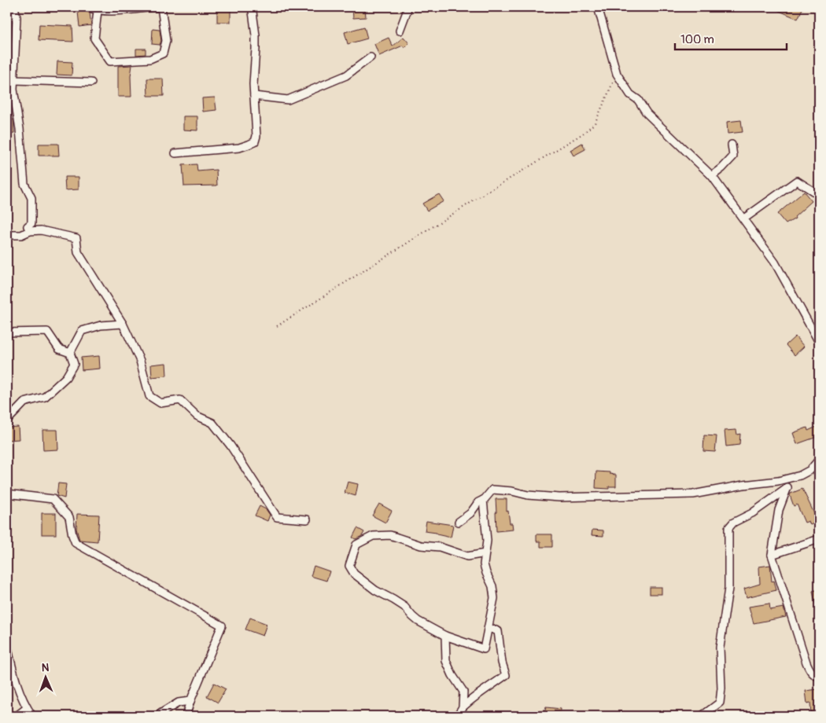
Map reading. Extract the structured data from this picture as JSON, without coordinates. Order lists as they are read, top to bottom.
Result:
{
  "scale_bar": "100 m",
  "north": "top"
}
